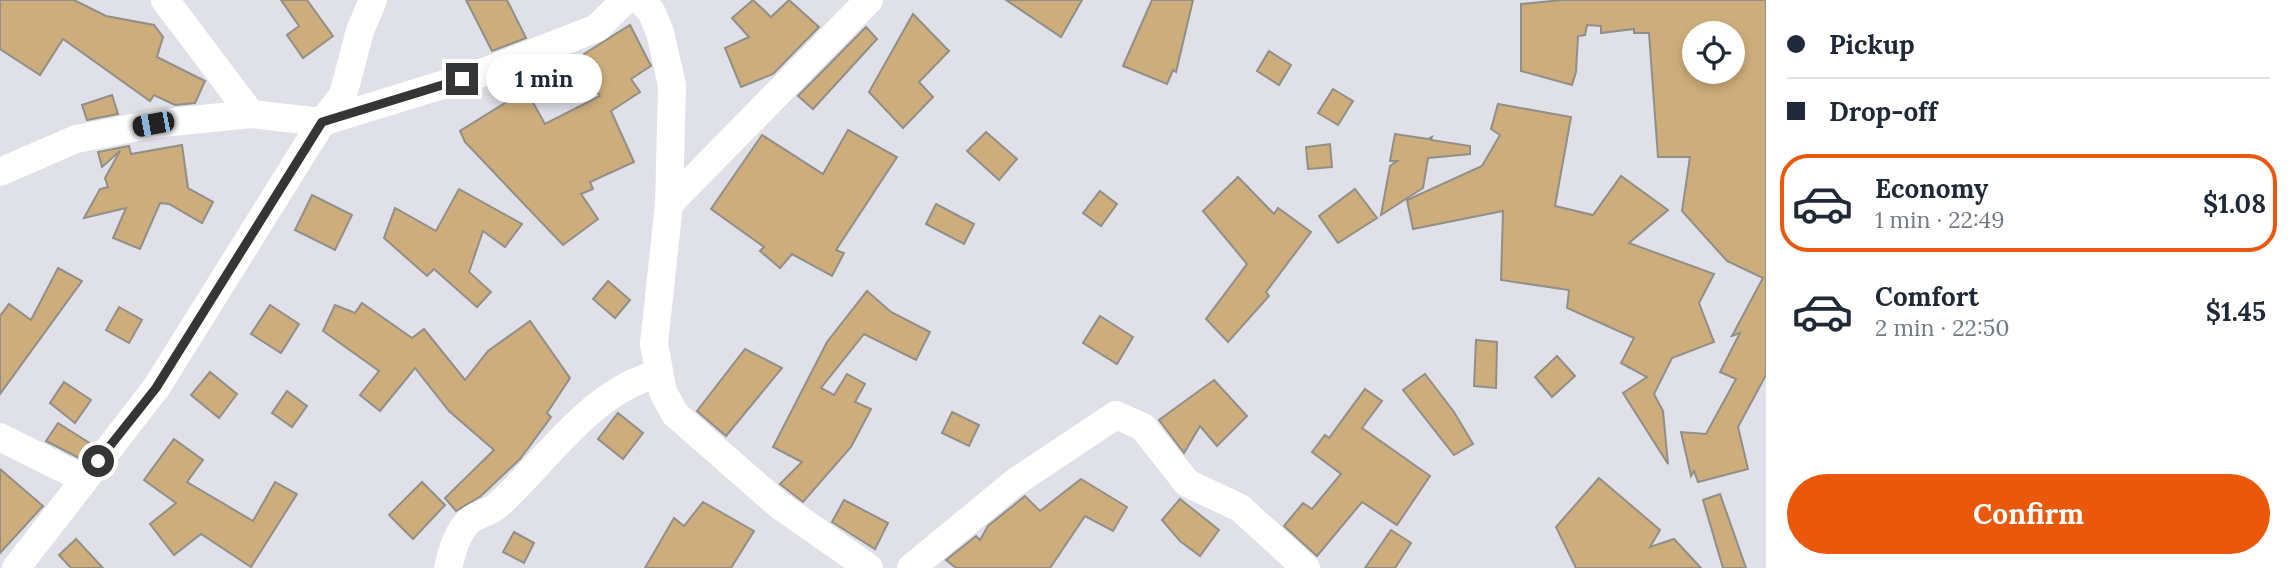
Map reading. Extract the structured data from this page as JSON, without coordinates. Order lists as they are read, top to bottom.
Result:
{
  "page": {
    "banner": ["Pickup", "Drop-off"],
    "bubble": "1 min",
    "list": [
      {
        "name": "Economy",
        "note": "1 min · 22:49",
        "value": "$1.08"
      },
      {
        "name": "Comfort",
        "note": "2 min · 22:50",
        "value": "$1.45"
      }
    ],
    "buttons": "Confirm"
  }
}
